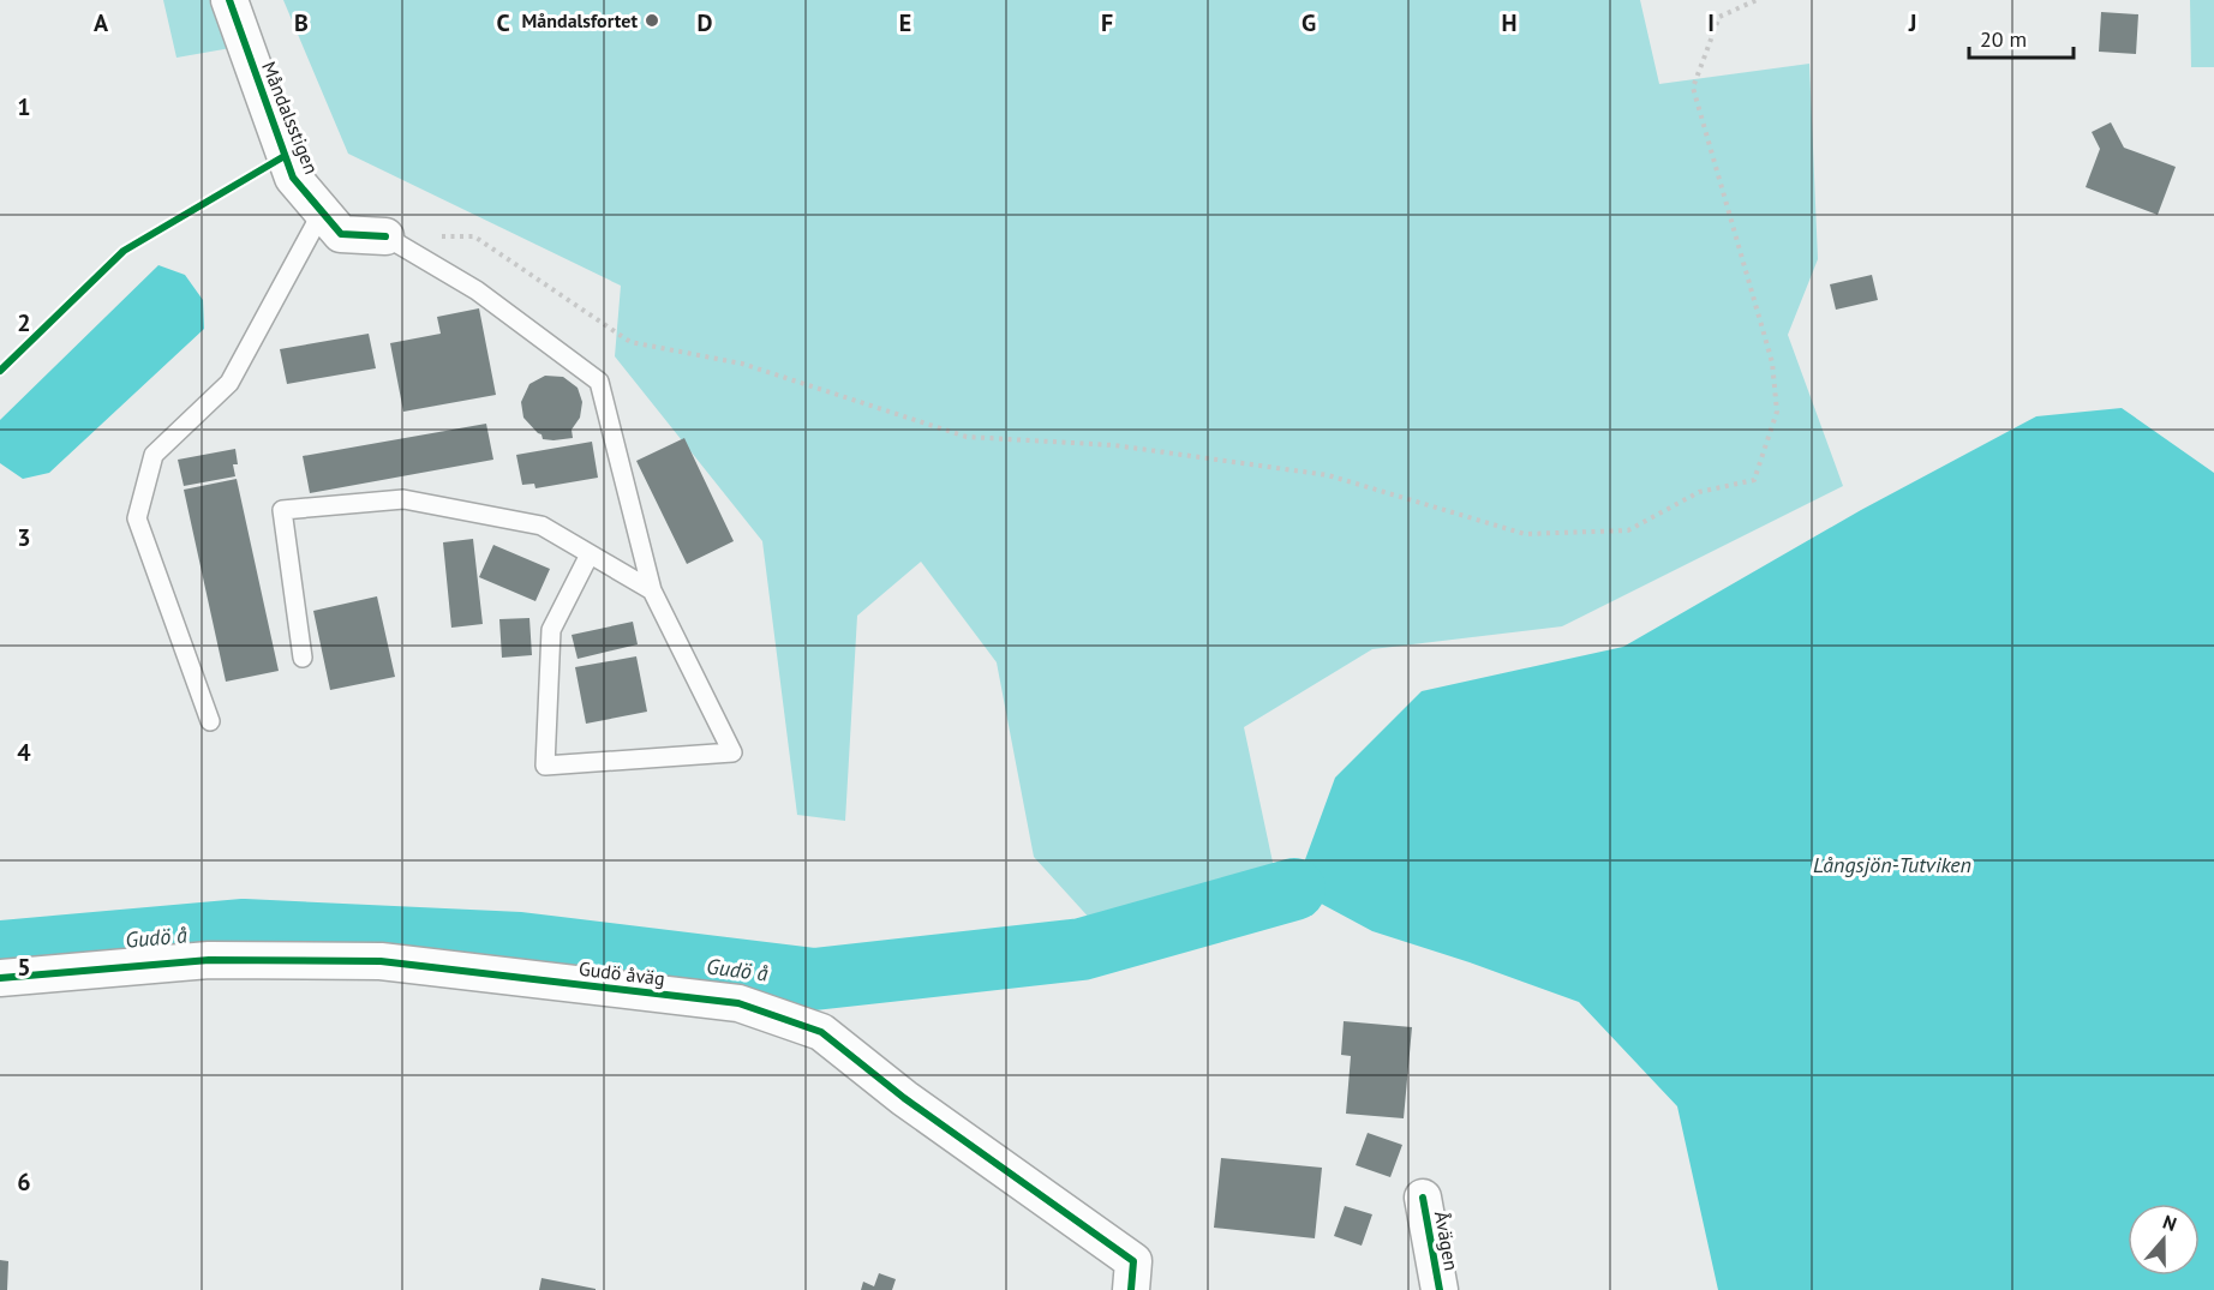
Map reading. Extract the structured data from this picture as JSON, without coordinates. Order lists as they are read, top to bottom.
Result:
{
  "streets": {
    "street": ["Måndalsstigen", "Gudö åväg", "Åvägen"]
  },
  "water": ["Långsjön-Tutviken", "Gudö å"],
  "places": ["Måndalsfortet"],
  "scale_bar": "20 m",
  "north": "top",
  "grid": {
    "columns": [
      "A",
      "B",
      "C",
      "D",
      "E",
      "F",
      "G",
      "H",
      "I",
      "J"
    ],
    "rows": [
      "1",
      "2",
      "3",
      "4",
      "5",
      "6"
    ]
  }
}
